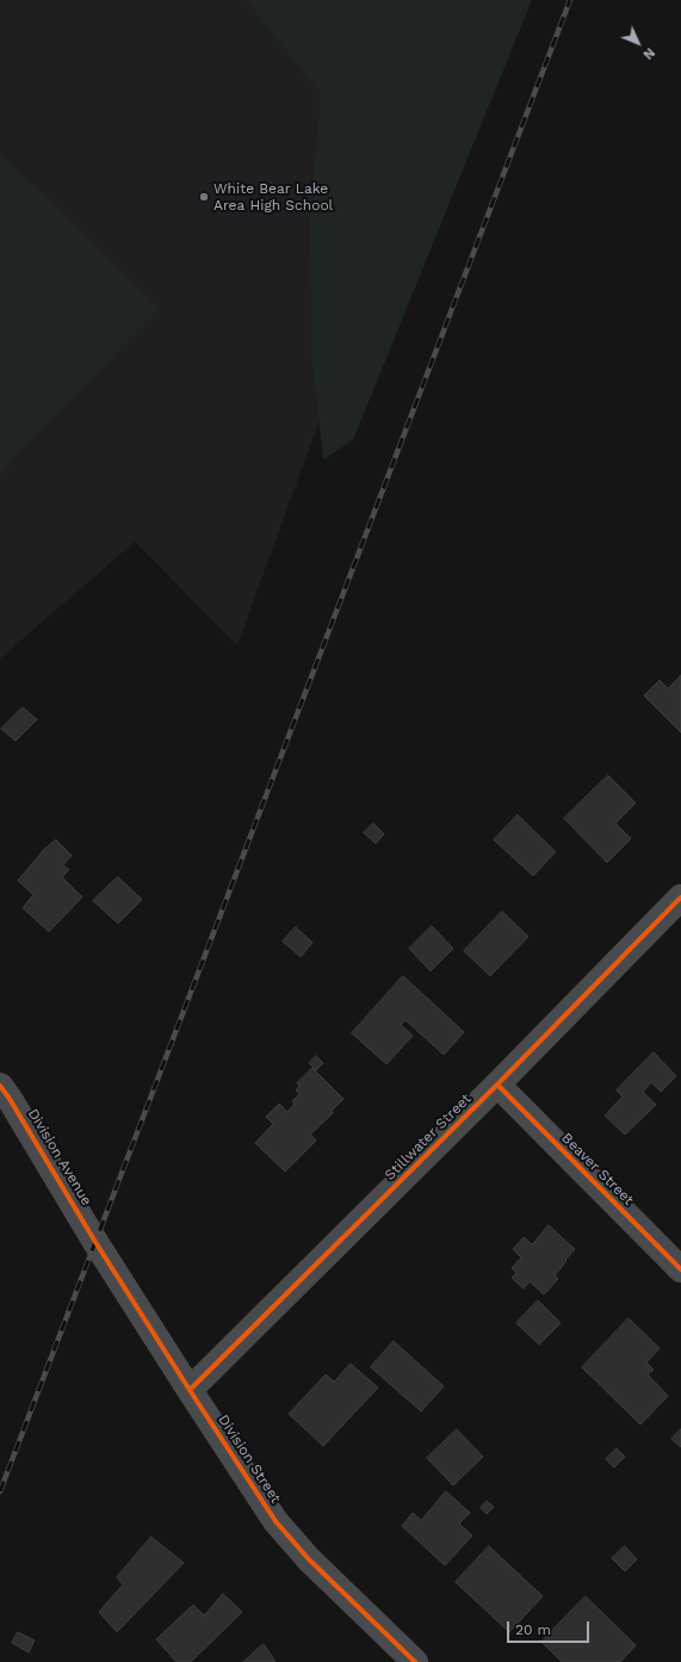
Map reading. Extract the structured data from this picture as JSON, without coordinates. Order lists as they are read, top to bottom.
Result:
{
  "streets": {
    "street": [
      "Stillwater Street",
      "Division Avenue",
      "Beaver Street",
      "Division Street"
    ]
  },
  "crossings": [
    ["Stillwater Street", "Beaver Street"],
    ["Stillwater Street", "Division Street"],
    ["Division Avenue", "Division Street"]
  ],
  "places": ["White Bear Lake Area High School"],
  "scale_bar": "20 m",
  "north": "bottom right"
}
